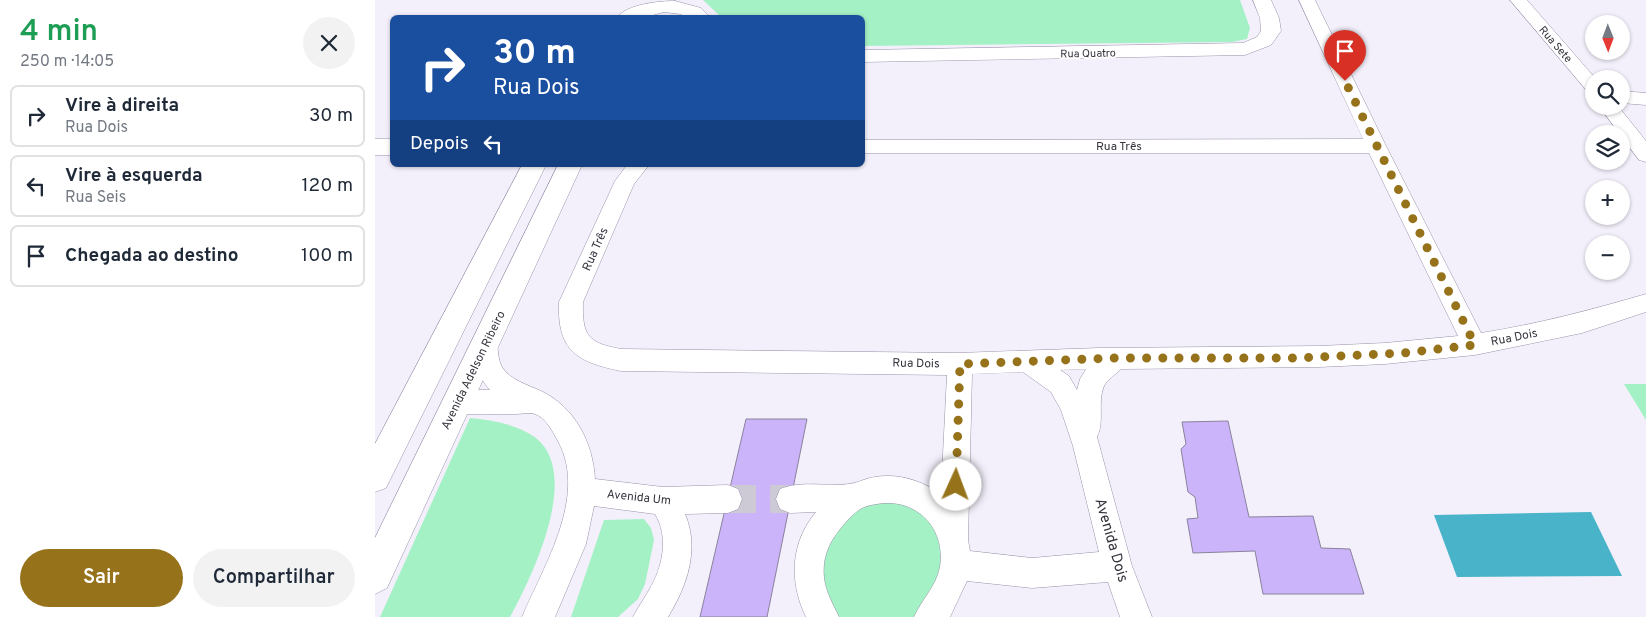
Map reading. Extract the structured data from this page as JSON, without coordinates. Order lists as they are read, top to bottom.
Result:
{
  "streets": {
    "street": [
      "Rua Sete",
      "Rua Quatro",
      "Rua Três",
      "Rua Dois",
      "Avenida Adelson Ribeiro",
      "Avenida Um",
      "Avenida Dois"
    ]
  },
  "crossings": [
    ["Rua Três", "Rua Dois"],
    ["Rua Dois", "Avenida Dois"]
  ],
  "north": "bottom",
  "page": {
    "heading": ["4 min", "250 m · 14:05"],
    "map_buttons": ["+", "−"],
    "turn": ["30 m", "Rua Dois"],
    "list": [
      {
        "name": "Vire à direita",
        "note": "Rua Dois",
        "value": "30 m"
      },
      {
        "name": "Vire à esquerda",
        "note": "Rua Seis",
        "value": "120 m"
      },
      {
        "name": "Chegada ao destino",
        "value": "100 m"
      }
    ],
    "then": "Depois",
    "buttons": ["Sair", "Compartilhar"]
  }
}
